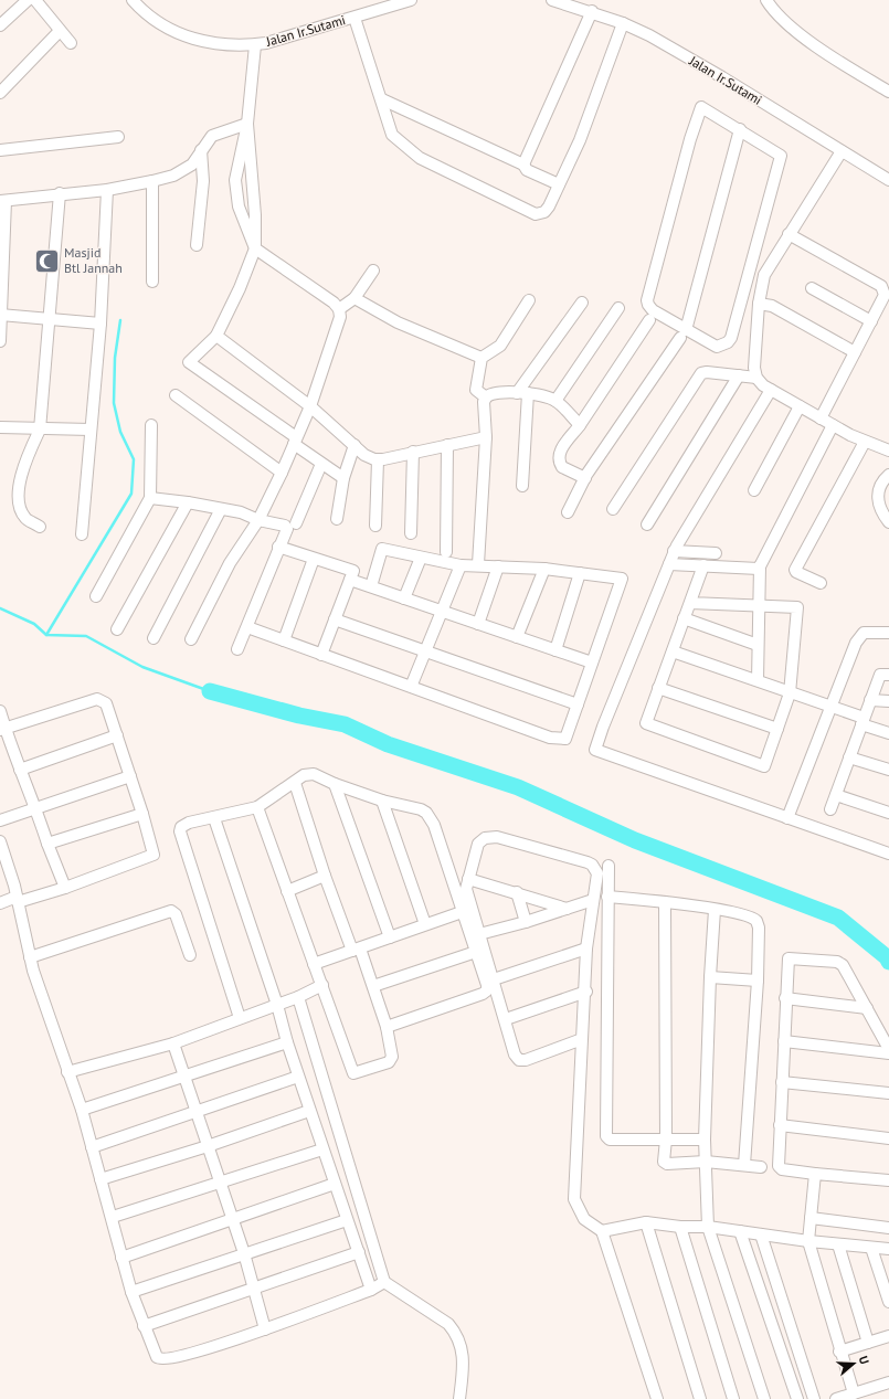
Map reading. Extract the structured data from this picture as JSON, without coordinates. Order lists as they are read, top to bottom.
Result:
{
  "streets": {
    "street": ["Jalan Ir.Sutami"]
  },
  "places": {
    "mosque": ["Masjid Btl Jannah"]
  },
  "north": "right"
}
